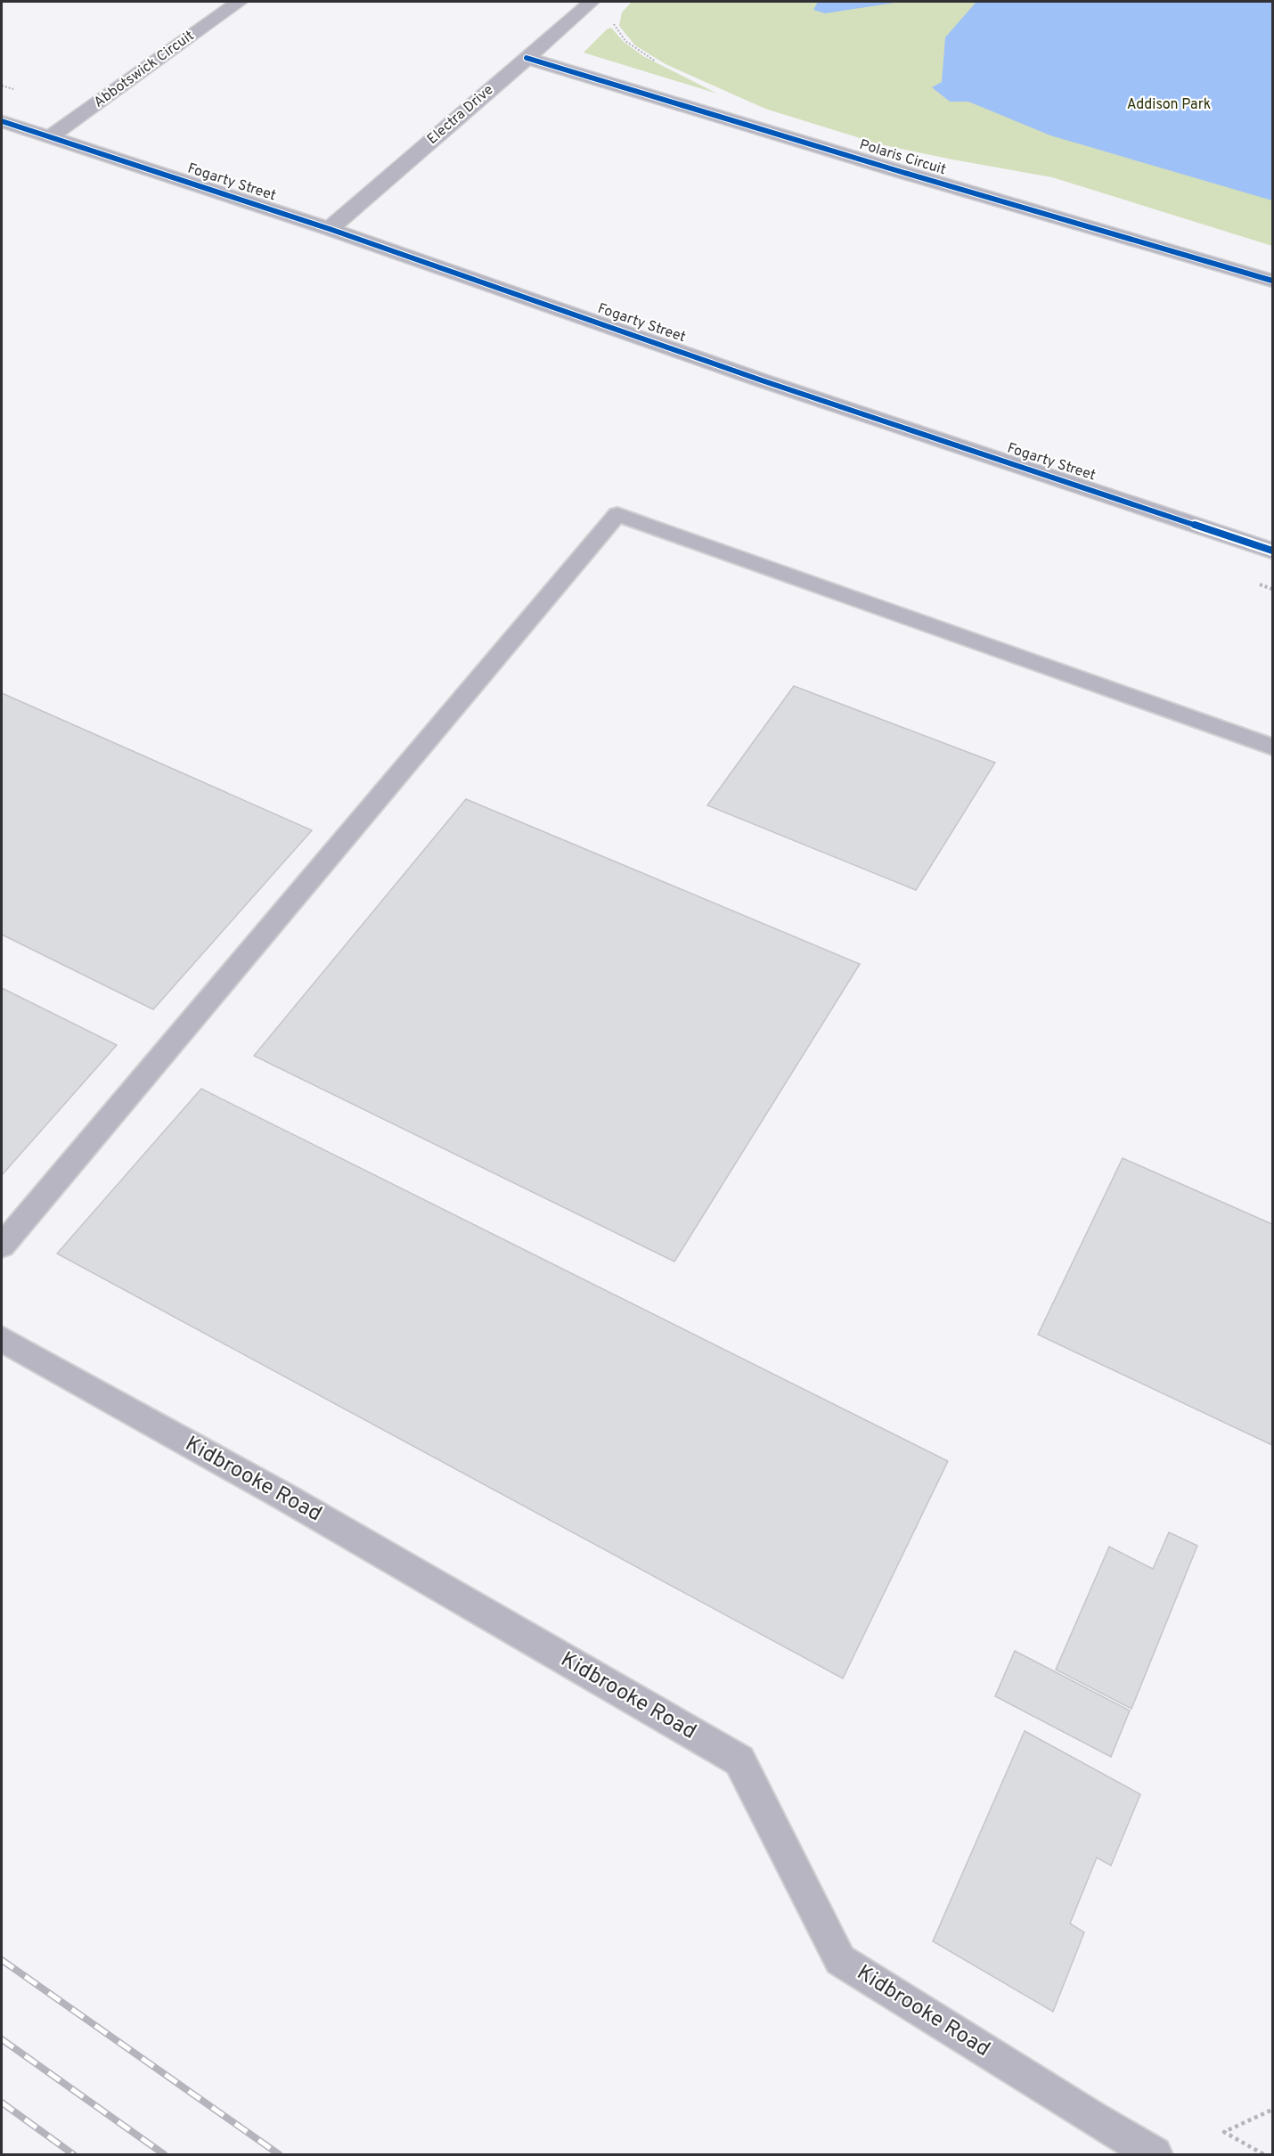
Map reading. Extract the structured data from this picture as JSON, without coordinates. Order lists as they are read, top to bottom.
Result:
{
  "streets": {
    "street": [
      "Abbotswick Circuit",
      "Electra Drive",
      "Polaris Circuit",
      "Fogarty Street"
    ],
    "lane": ["Kidbrooke Road"]
  },
  "crossings": [
    ["Abbotswick Circuit", "Fogarty Street"],
    ["Electra Drive", "Polaris Circuit"],
    ["Electra Drive", "Fogarty Street"]
  ],
  "parks": ["Addison Park"]
}
